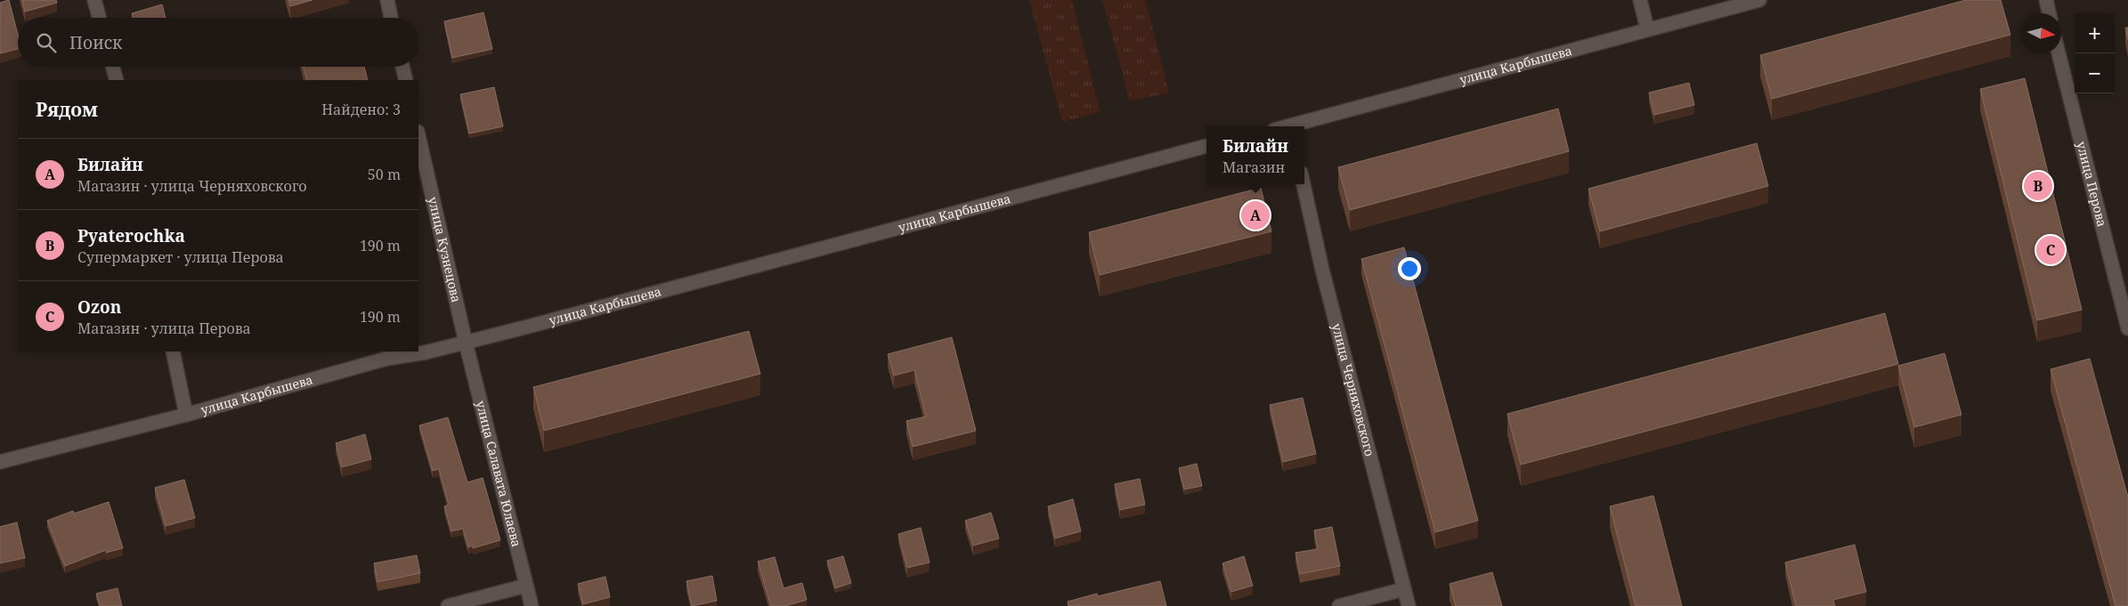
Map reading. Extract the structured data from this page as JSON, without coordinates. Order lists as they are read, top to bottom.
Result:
{
  "streets": {
    "main road": [
      "улица Карбышева",
      "улица Перова",
      "улица Кузнецова",
      "улица Черняховского",
      "улица Салавата Юлаева"
    ]
  },
  "crossings": [
    ["улица Карбышева", "улица Кузнецова"],
    ["улица Карбышева", "улица Салавата Юлаева"],
    ["улица Кузнецова", "улица Салавата Юлаева"]
  ],
  "north": "right",
  "page": {
    "map_buttons": ["+", "−"],
    "search": "Поиск",
    "heading": ["Рядом", "Найдено: 3"],
    "popup": ["Билайн", "Магазин"],
    "list": [
      {
        "mark": "A",
        "name": "Билайн",
        "note": "Магазин · улица Черняховского",
        "value": "50 m"
      },
      {
        "mark": "B",
        "name": "Pyaterochka",
        "note": "Супермаркет · улица Перова",
        "value": "190 m"
      },
      {
        "mark": "C",
        "name": "Ozon",
        "note": "Магазин · улица Перова",
        "value": "190 m"
      }
    ],
    "pins": ["B", "A", "C"]
  }
}
